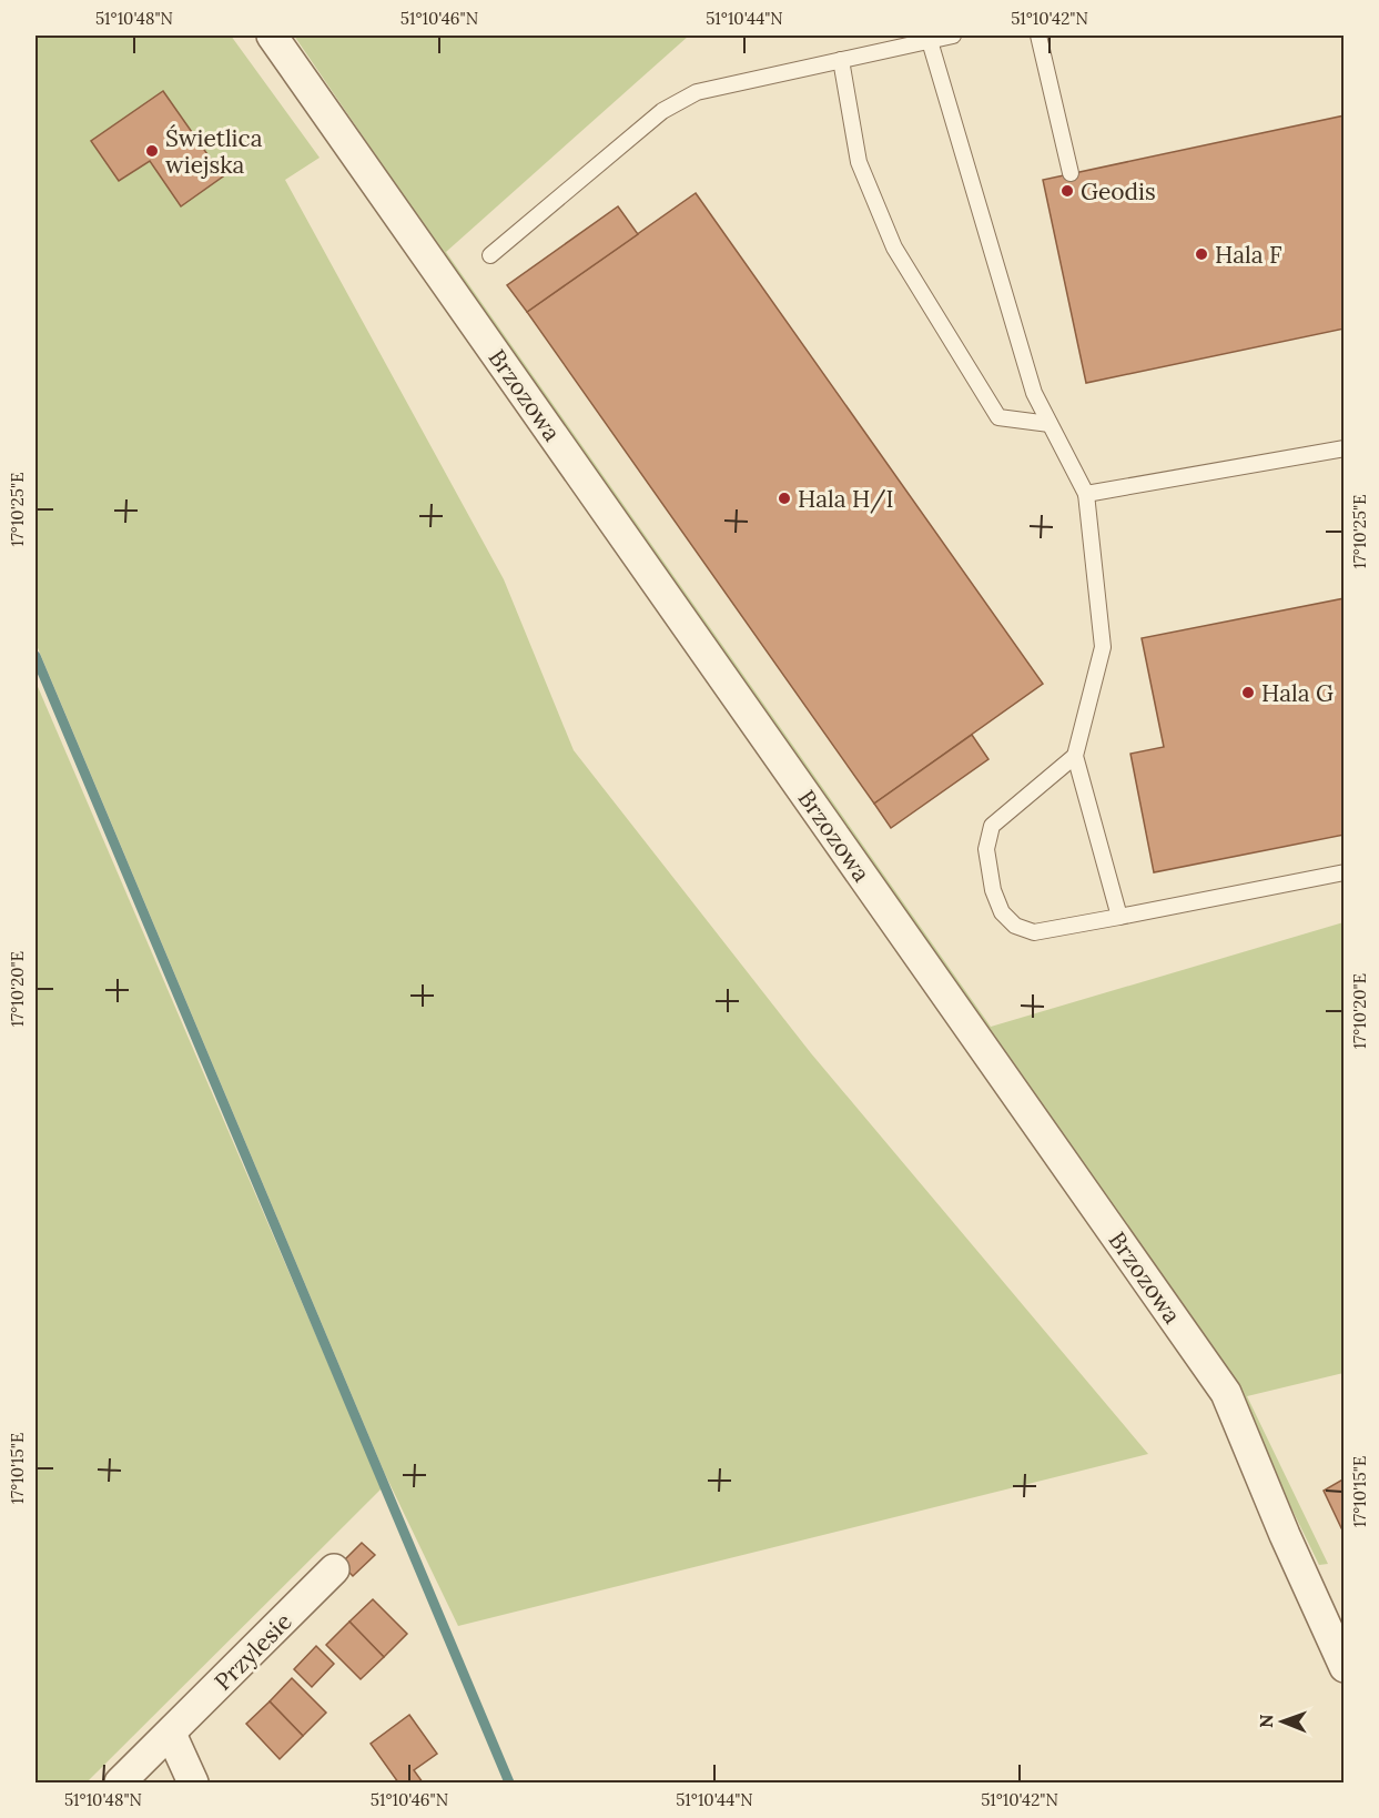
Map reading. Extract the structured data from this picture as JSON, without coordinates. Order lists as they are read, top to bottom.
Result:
{
  "streets": {
    "street": ["Brzozowa", "Przylesie"]
  },
  "places": [
    "Świetlica wiejska",
    "Geodis",
    "Hala F",
    "Hala H/I",
    "Hala G"
  ],
  "north": "left",
  "coordinates": [
    "51°10'48\"N",
    "51°10'46\"N",
    "51°10'44\"N",
    "51°10'42\"N",
    "17°10'25\"E",
    "17°10'20\"E",
    "17°10'15\"E"
  ]
}
